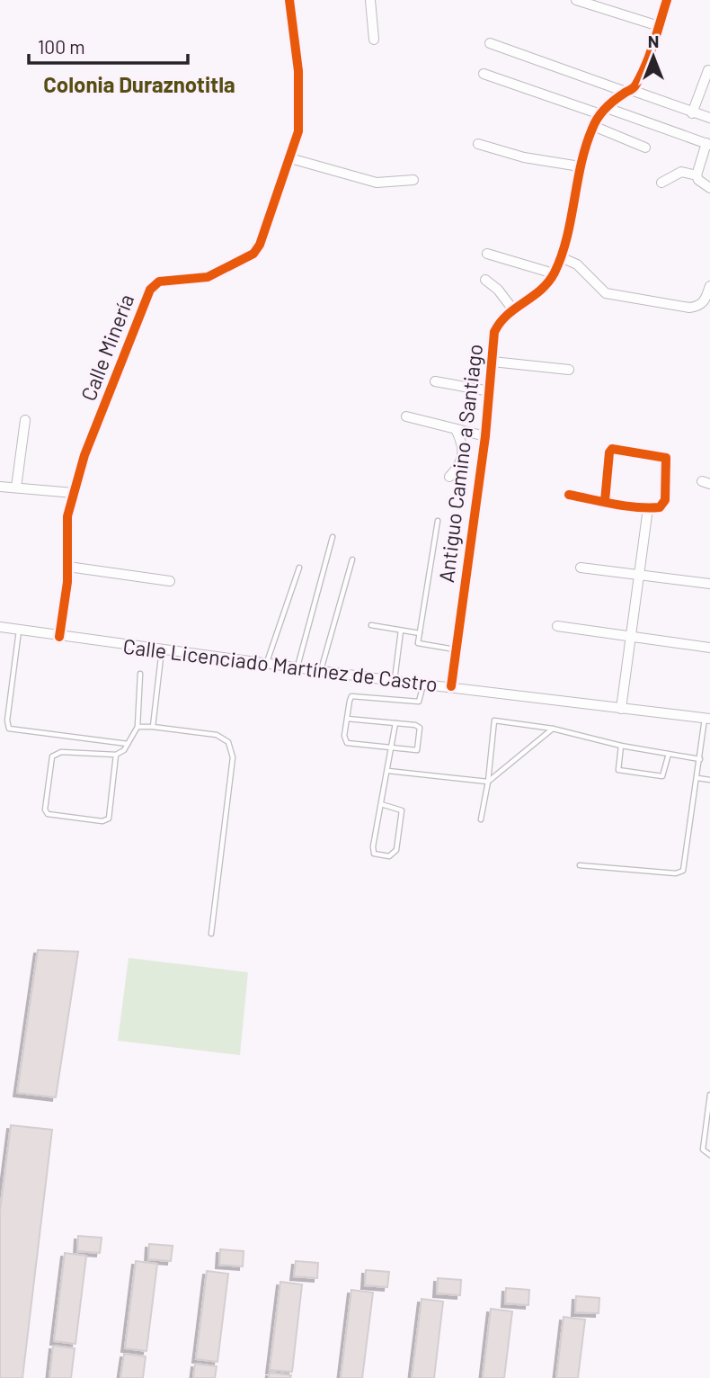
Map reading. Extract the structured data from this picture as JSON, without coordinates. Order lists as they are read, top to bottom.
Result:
{
  "streets": {
    "street": ["Calle Minería", "Antiguo Camino a Santiago", "Calle Licenciado Martínez de Castro"]
  },
  "crossings": [
    ["Calle Minería", "Calle Licenciado Martínez de Castro"],
    ["Antiguo Camino a Santiago", "Calle Licenciado Martínez de Castro"]
  ],
  "districts": ["Colonia Duraznotitla"],
  "scale_bar": "100 m",
  "north": "top"
}
